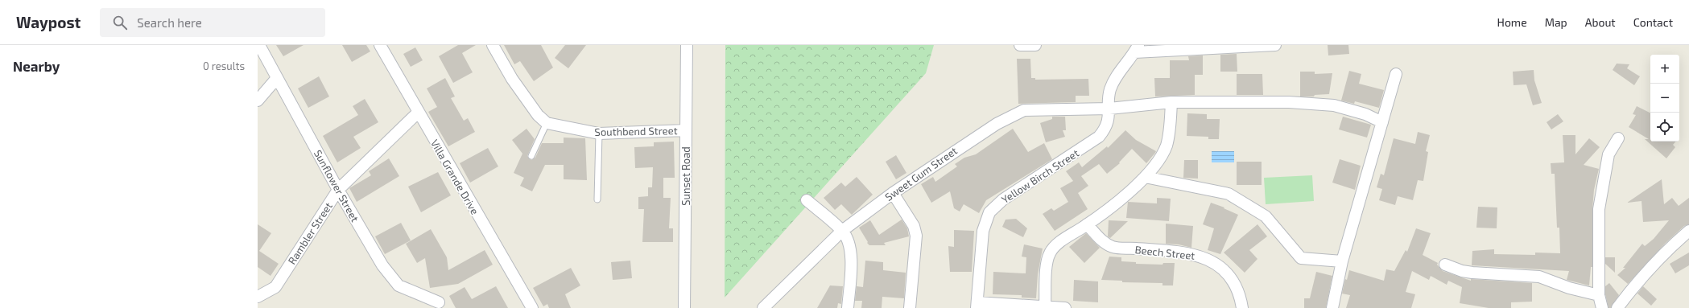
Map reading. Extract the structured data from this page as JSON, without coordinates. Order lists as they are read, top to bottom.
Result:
{
  "streets": {
    "street": [
      "Southbend Street",
      "Sweet Gum Street",
      "Sunset Road",
      "Yellow Birch Street",
      "Villa Grande Drive",
      "Sunflower Street",
      "Rambler Street",
      "Beech Street"
    ]
  },
  "crossings": [
    ["Southbend Street", "Sunset Road"],
    ["Sweet Gum Street", "Yellow Birch Street"],
    ["Villa Grande Drive", "Rambler Street"],
    ["Sunflower Street", "Rambler Street"]
  ],
  "page": {
    "header": "Waypost",
    "search": "Search here",
    "nav": [
      "Home",
      "Map",
      "About",
      "Contact"
    ],
    "heading": ["Nearby", "0 results"],
    "map_buttons": ["+", "−"]
  }
}
